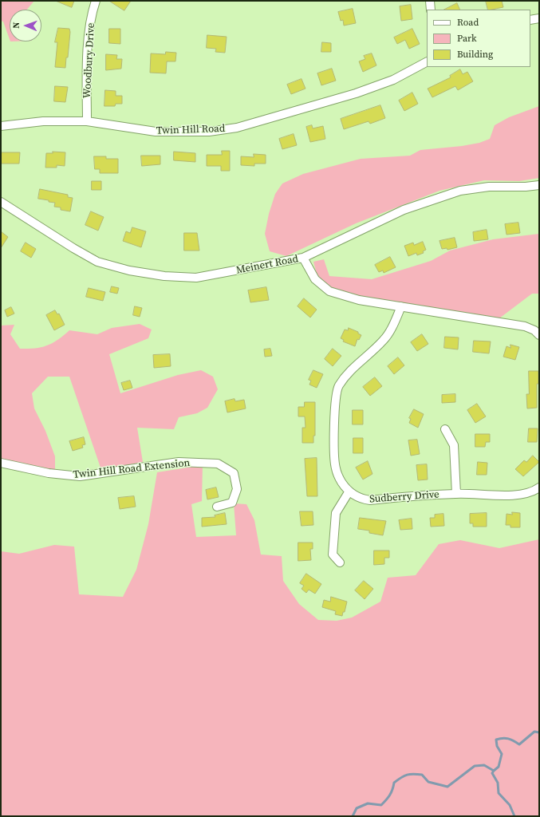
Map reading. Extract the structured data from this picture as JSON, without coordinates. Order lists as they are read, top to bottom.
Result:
{
  "streets": {
    "street": [
      "Woodbury Drive",
      "Twin Hill Road",
      "Meinert Road",
      "Twin Hill Road Extension",
      "Sudberry Drive"
    ]
  },
  "crossings": [
    ["Woodbury Drive", "Twin Hill Road"]
  ],
  "legend": ["Road", "Park", "Building"],
  "north": "left"
}
